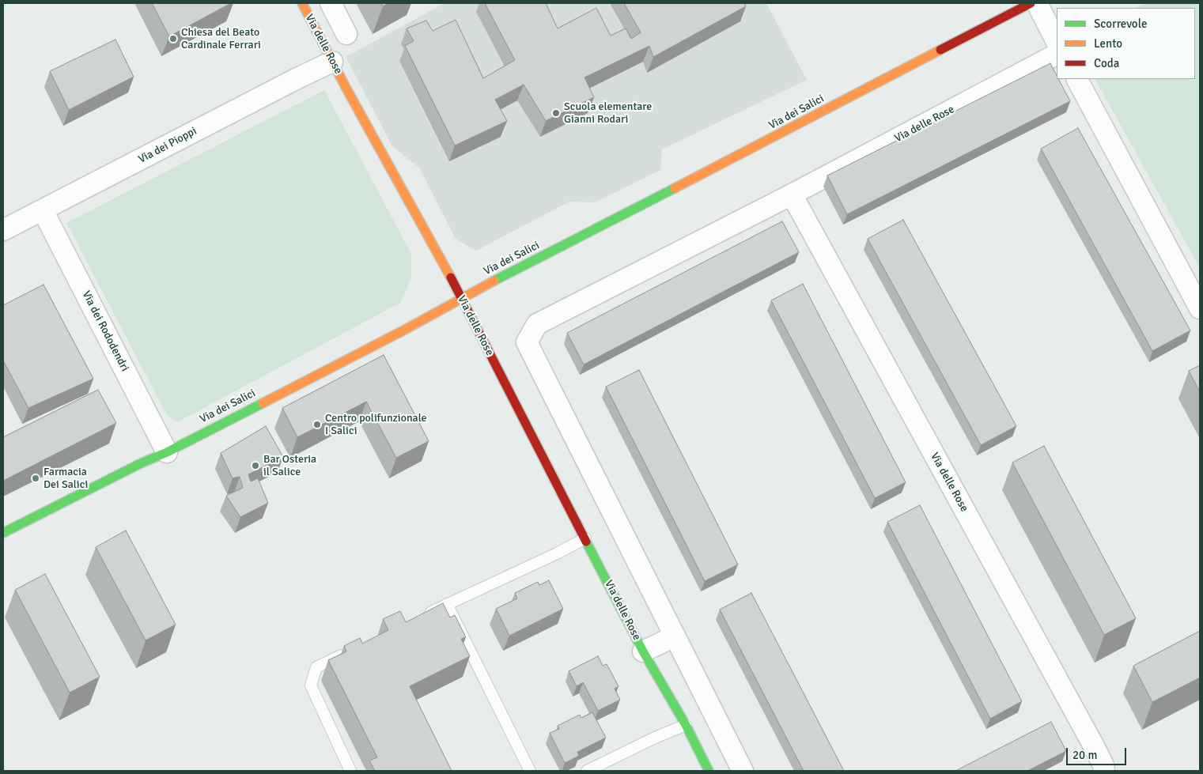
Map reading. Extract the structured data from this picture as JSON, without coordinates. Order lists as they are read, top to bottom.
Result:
{
  "streets": {
    "street": [
      "Via delle Rose",
      "Via dei Salici",
      "Via dei Pioppi",
      "Via dei Rododendri"
    ]
  },
  "crossings": [
    ["Via delle Rose", "Via dei Salici"],
    ["Via delle Rose", "Via dei Pioppi"],
    ["Via dei Salici", "Via dei Rododendri"],
    ["Via dei Pioppi", "Via dei Rododendri"]
  ],
  "places": [
    "Chiesa del Beato Cardinale Ferrari",
    "Scuola elementare Gianni Rodari",
    "Centro polifunzionale I Salici",
    "Bar Osteria il Salice",
    "Farmacia Dei Salici"
  ],
  "legend": ["Scorrevole", "Lento", "Coda"],
  "scale_bar": "20 m"
}
